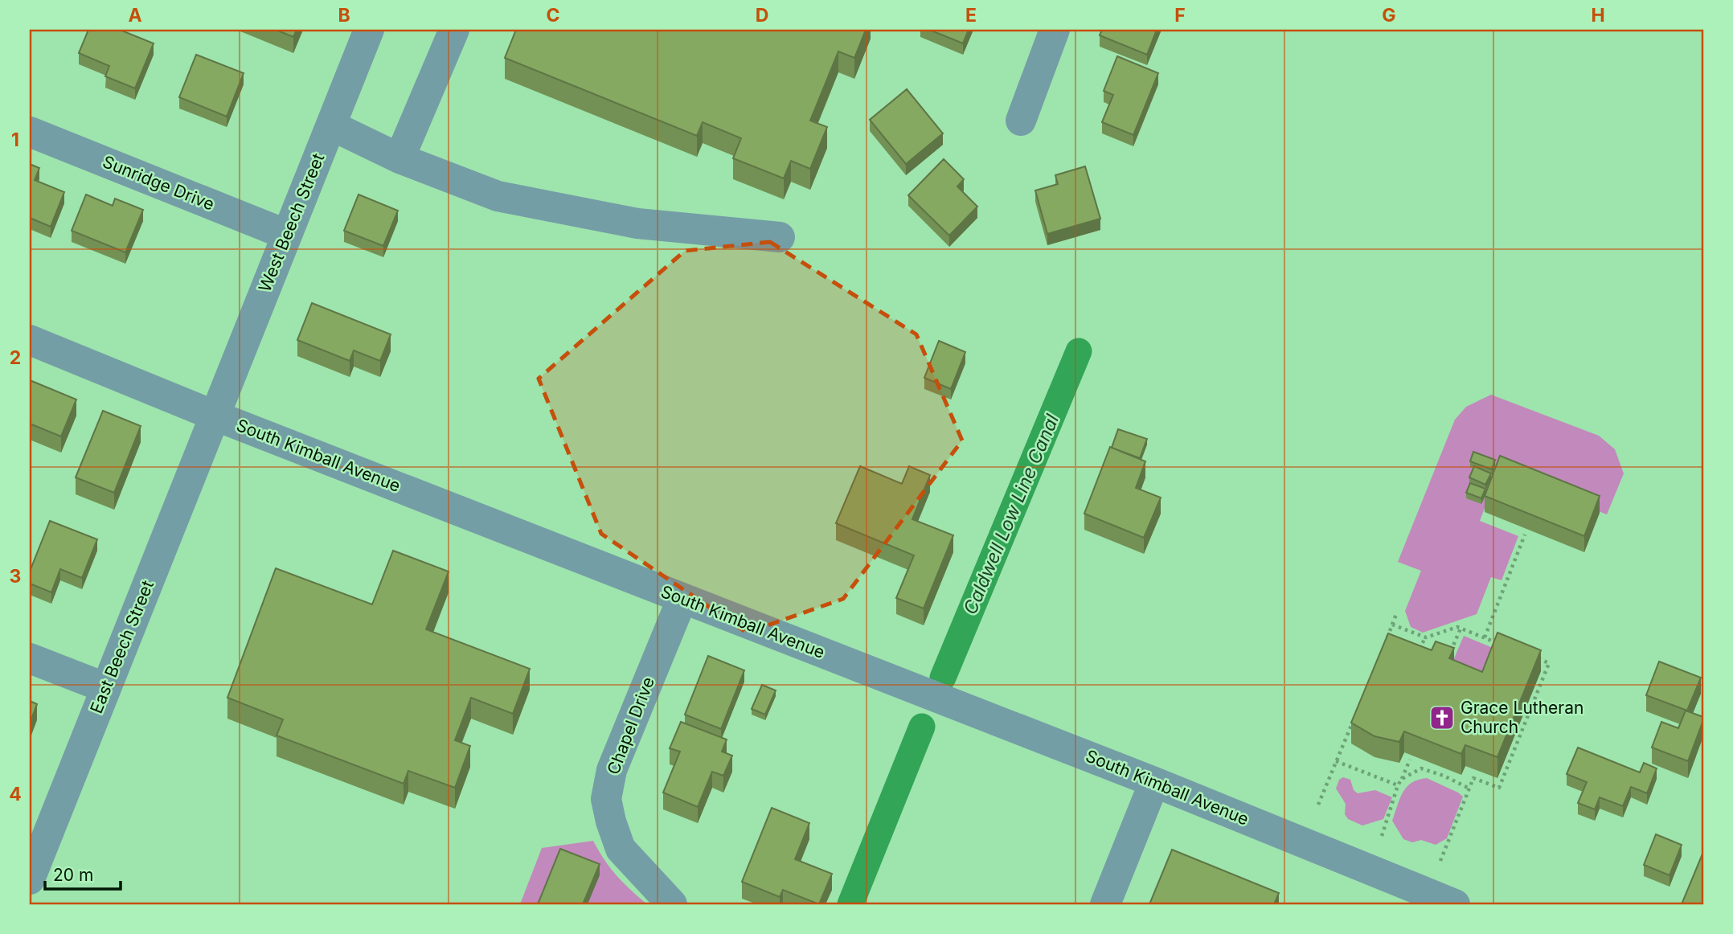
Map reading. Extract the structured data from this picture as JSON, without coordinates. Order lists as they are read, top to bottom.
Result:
{
  "streets": {
    "street": [
      "Sunridge Drive",
      "West Beech Street",
      "South Kimball Avenue",
      "East Beech Street",
      "Chapel Drive"
    ]
  },
  "crossings": [
    ["Sunridge Drive", "West Beech Street"],
    ["West Beech Street", "South Kimball Avenue"],
    ["West Beech Street", "East Beech Street"],
    ["South Kimball Avenue", "East Beech Street"],
    ["South Kimball Avenue", "Chapel Drive"]
  ],
  "water": ["Caldwell Low Line Canal"],
  "places": {
    "church": ["Grace Lutheran Church"]
  },
  "scale_bar": "20 m",
  "grid": {
    "columns": [
      "A",
      "B",
      "C",
      "D",
      "E",
      "F",
      "G",
      "H"
    ],
    "rows": [
      "1",
      "2",
      "3",
      "4"
    ]
  }
}
